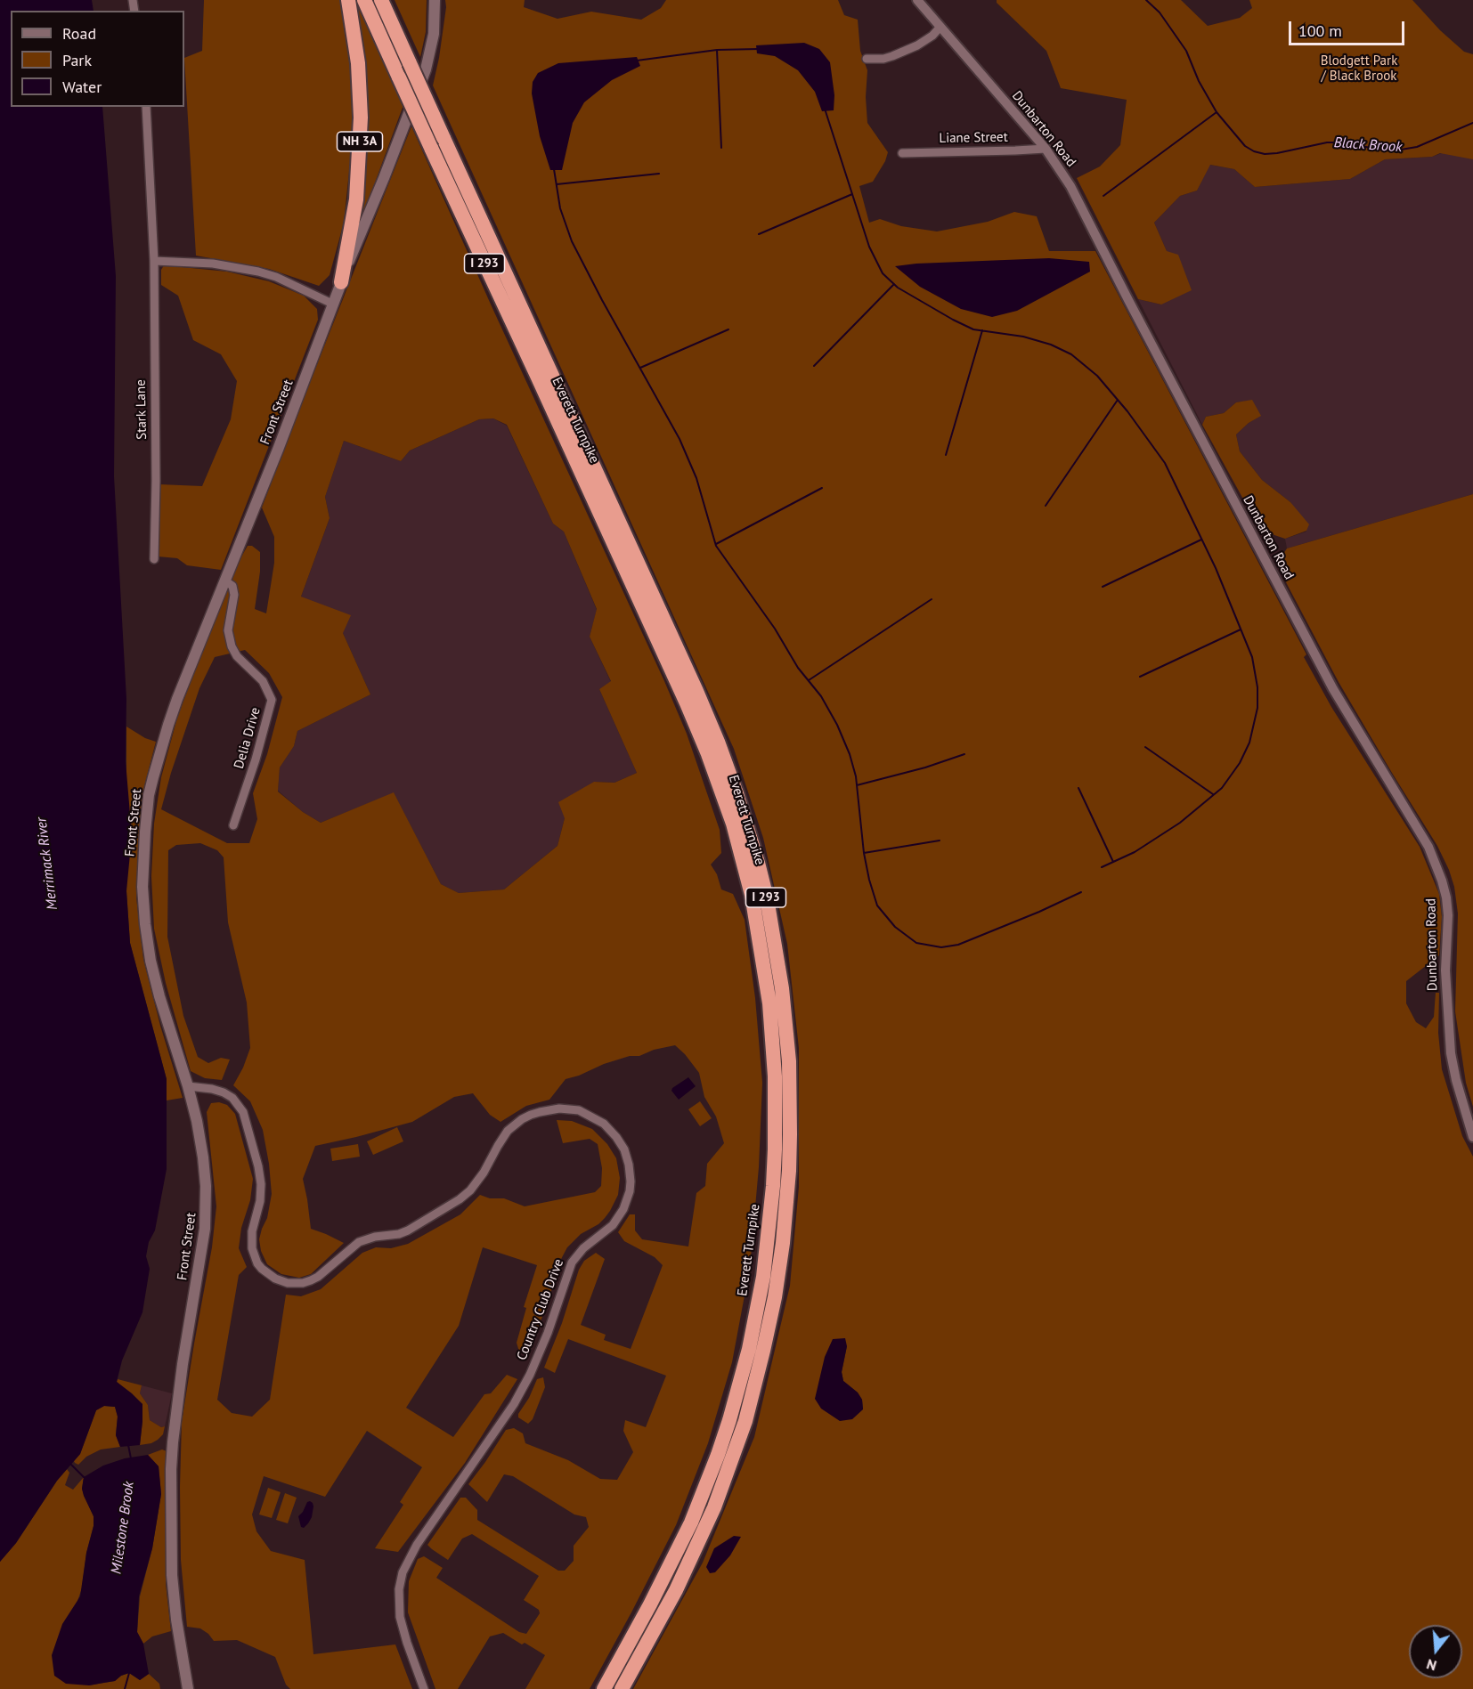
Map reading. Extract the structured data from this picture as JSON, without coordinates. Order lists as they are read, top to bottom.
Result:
{
  "streets": {
    "highway": ["NH 3A", "I 293", "Everett Turnpike"],
    "main road": ["Front Street"],
    "street": [
      "Dunbarton Road",
      "Liane Street",
      "Stark Lane",
      "Delia Drive",
      "Country Club Drive"
    ]
  },
  "crossings": [
    ["Dunbarton Road", "Liane Street"],
    ["NH 3A", "Front Street"],
    ["Front Street", "Delia Drive"],
    ["Front Street", "Country Club Drive"]
  ],
  "water": ["Black Brook", "Merrimack River", "Milestone Brook"],
  "parks": ["Blodgett Park / Black Brook"],
  "legend": ["Road", "Park", "Water"],
  "scale_bar": "100 m",
  "north": "bottom"
}
